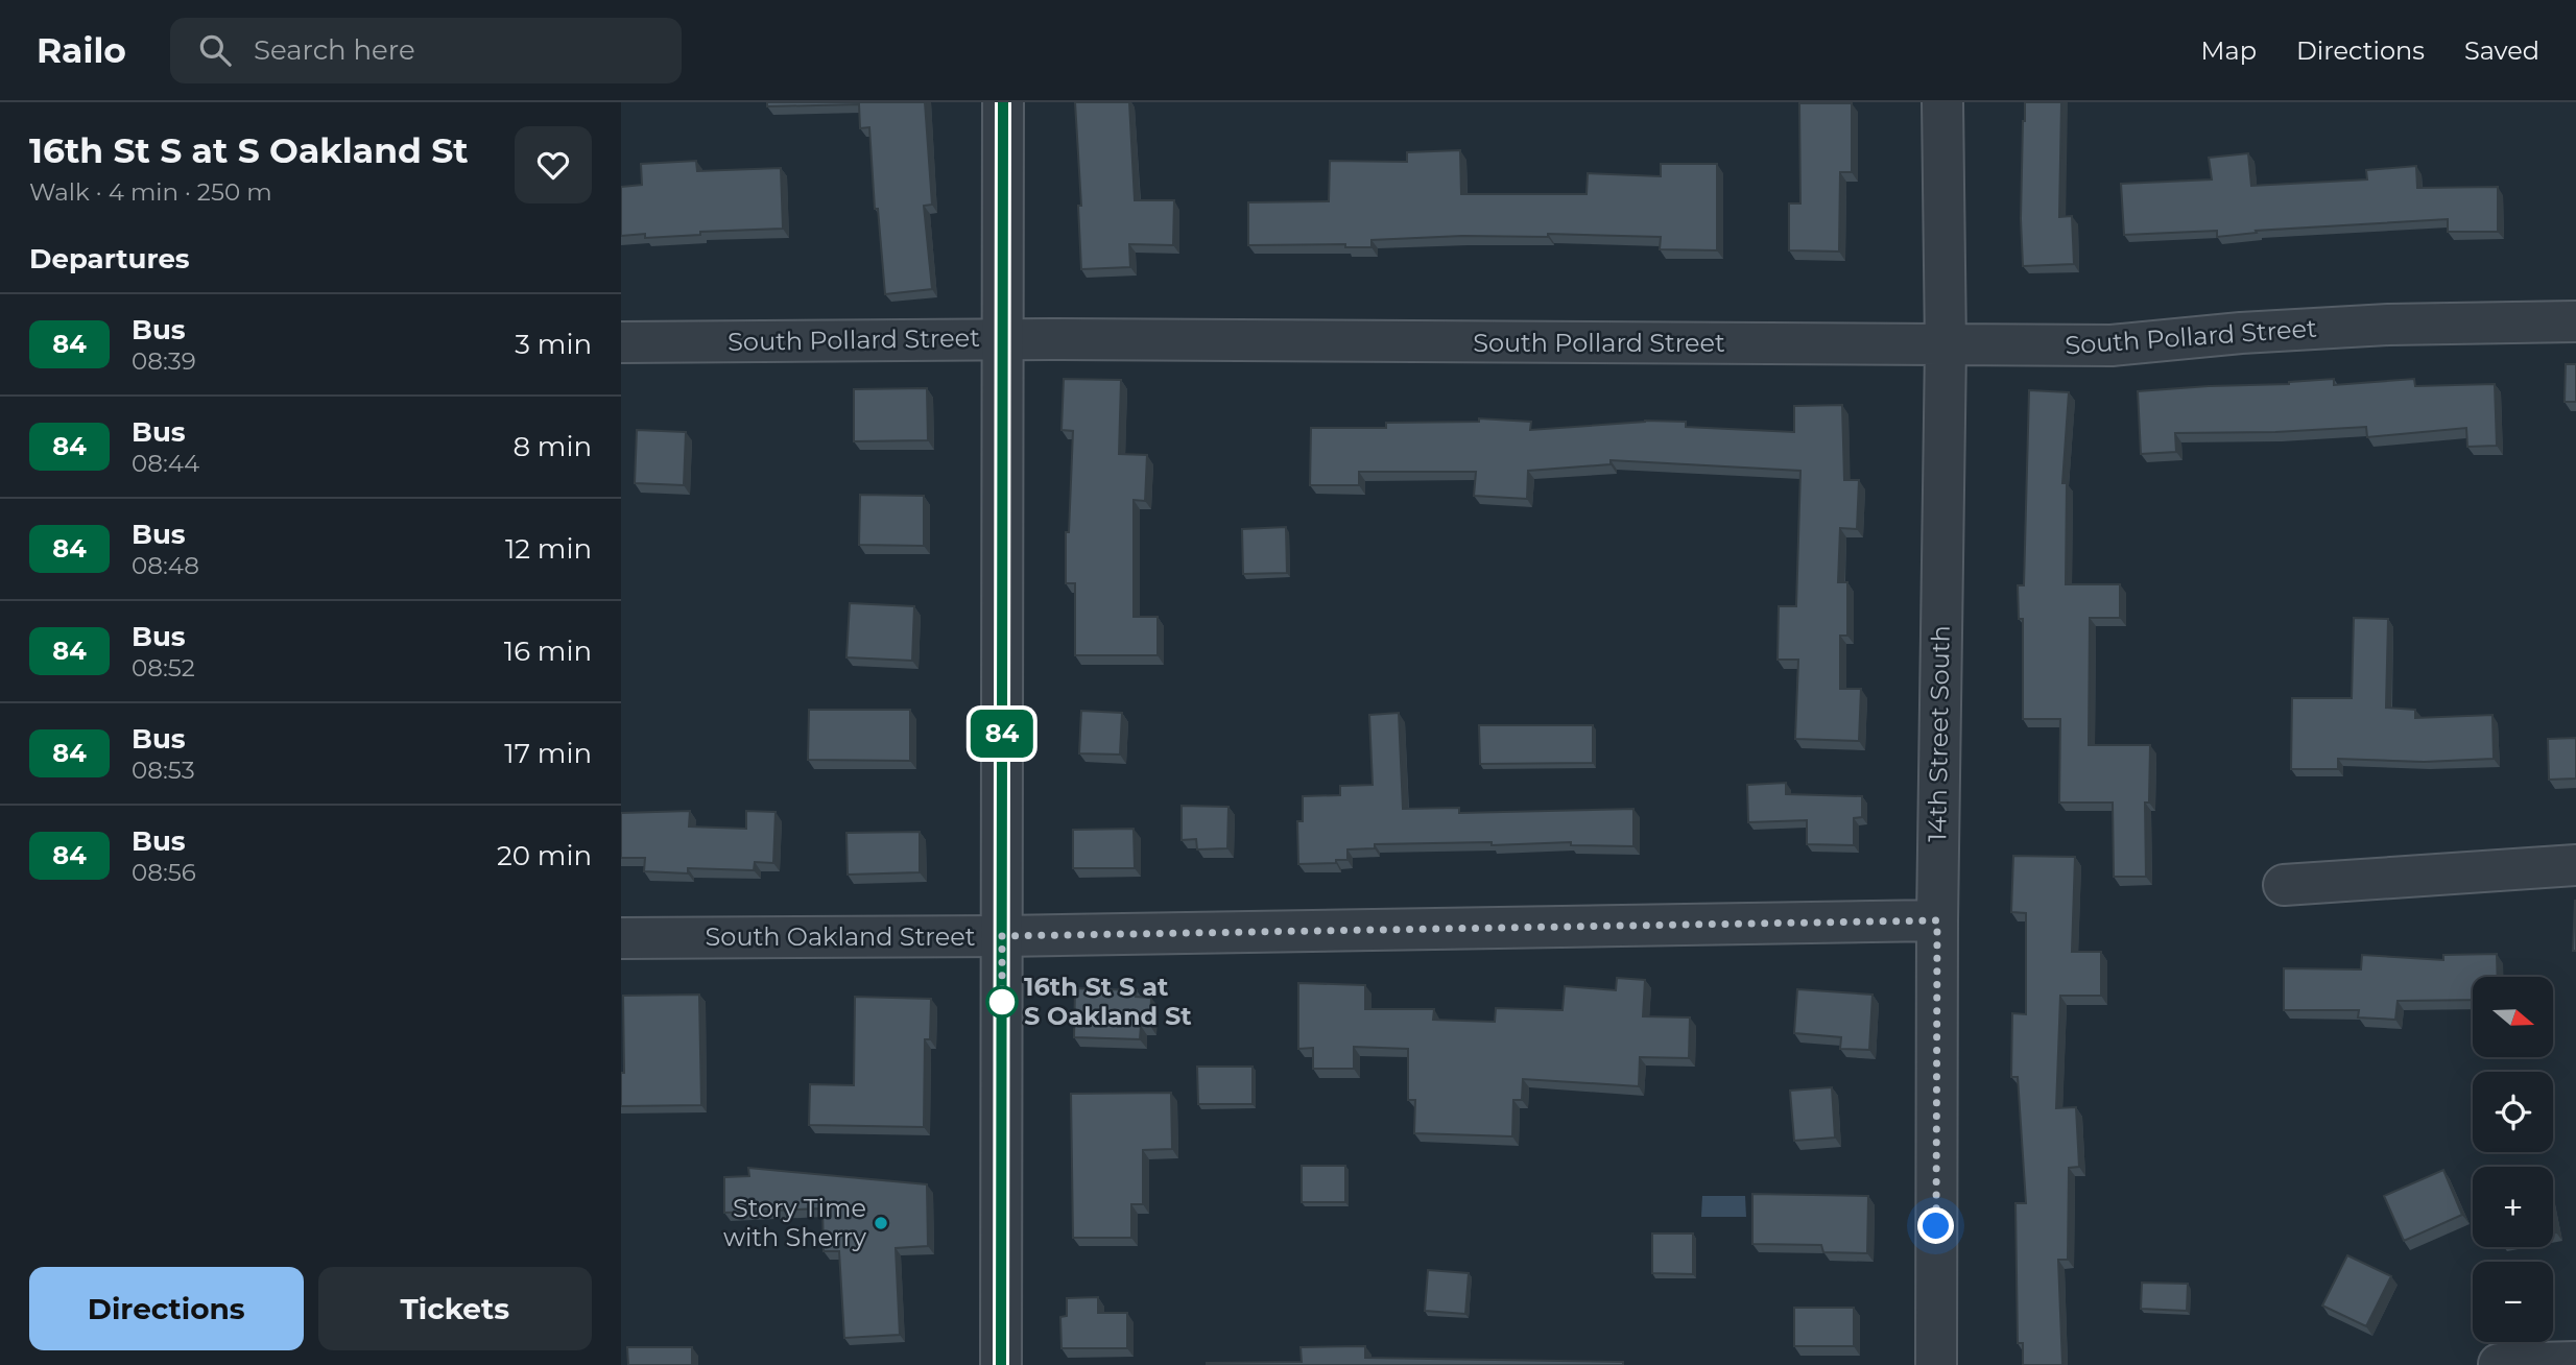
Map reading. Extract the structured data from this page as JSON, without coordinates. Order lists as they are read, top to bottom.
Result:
{
  "streets": {
    "street": ["South Pollard Street", "14th Street South", "South Oakland Street"]
  },
  "crossings": [
    ["South Pollard Street", "14th Street South"],
    ["14th Street South", "South Oakland Street"]
  ],
  "places": ["16th St S at S Oakland St", "Story Time with Sherry"],
  "lines": ["bus line 84"],
  "north": "right",
  "page": {
    "header": "Railo",
    "search": "Search here",
    "nav": ["Map", "Directions", "Saved"],
    "heading": [
      ["16th St S at S Oakland St", "Walk · 4 min · 250 m"],
      "Departures"
    ],
    "on_map": "84",
    "list": [
      {
        "mark": "84",
        "name": "Bus",
        "note": "08:39",
        "value": "3 min"
      },
      {
        "mark": "84",
        "name": "Bus",
        "note": "08:44",
        "value": "8 min"
      },
      {
        "mark": "84",
        "name": "Bus",
        "note": "08:48",
        "value": "12 min"
      },
      {
        "mark": "84",
        "name": "Bus",
        "note": "08:52",
        "value": "16 min"
      },
      {
        "mark": "84",
        "name": "Bus",
        "note": "08:53",
        "value": "17 min"
      },
      {
        "mark": "84",
        "name": "Bus",
        "note": "08:56",
        "value": "20 min"
      }
    ],
    "map_buttons": ["+", "−"],
    "buttons": ["Directions", "Tickets"]
  }
}
